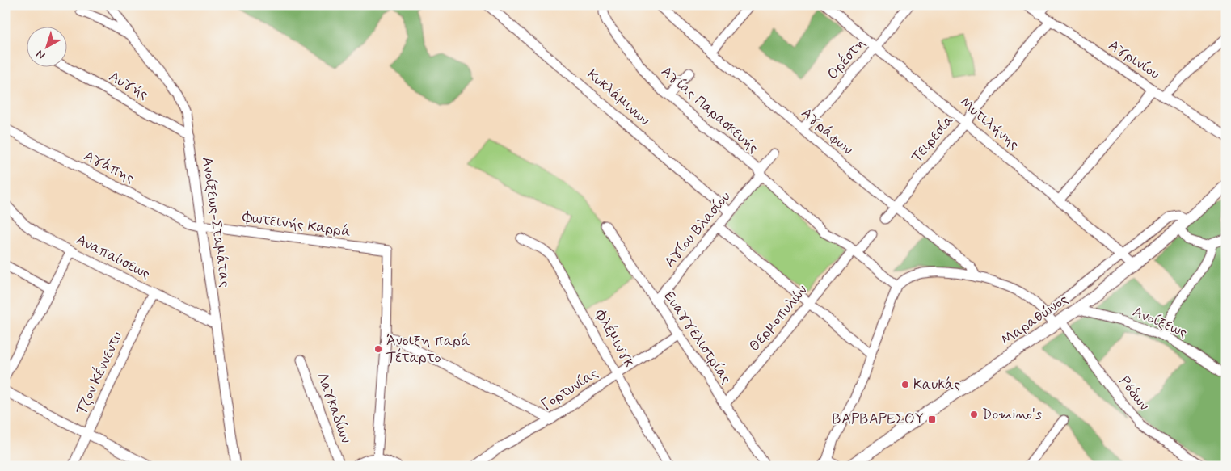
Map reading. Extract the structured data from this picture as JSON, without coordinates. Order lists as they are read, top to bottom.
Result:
{
  "streets": {
    "main road": ["Μαραθώνος"],
    "street": [
      "Ορέστη",
      "Αγρινίου",
      "Αυγής",
      "Κυκλάμινων",
      "Αγίας Παρασκευής",
      "Μυτιλήνης",
      "Αγράφων",
      "Τειρεσία",
      "Αγάπης",
      "Ανοίξεως-Σταμάτας",
      "Φωτεινής Καρρά",
      "Αγίου Βλασίου",
      "Αναπαύσεως",
      "Θερμοπυλών",
      "Ανοίξεως",
      "Ευαγγελιστρίας",
      "Φλέμινγκ",
      "Τζον Κέννεντυ",
      "Γορτυνίας",
      "Ρόδων",
      "Λαγκαδίων"
    ]
  },
  "crossings": [
    ["Ορέστη", "Μυτιλήνης"],
    ["Ορέστη", "Αγράφων"],
    ["Αγρινίου", "Τειρεσία"],
    ["Αυγής", "Ανοίξεως-Σταμάτας"],
    ["Κυκλάμινων", "Αγίου Βλασίου"],
    ["Αγίας Παρασκευής", "Αγίου Βλασίου"],
    ["Αγίας Παρασκευής", "Θερμοπυλών"],
    ["Αγίας Παρασκευής", "Ρόδων"],
    ["Μυτιλήνης", "Τειρεσία"],
    ["Μυτιλήνης", "Μαραθώνος"],
    ["Αγράφων", "Τειρεσία"],
    ["Αγράφων", "Ρόδων"],
    ["Αγάπης", "Ανοίξεως-Σταμάτας"],
    ["Αγάπης", "Φωτεινής Καρρά"],
    ["Ανοίξεως-Σταμάτας", "Φωτεινής Καρρά"],
    ["Ανοίξεως-Σταμάτας", "Αναπαύσεως"],
    ["Αγίου Βλασίου", "Ευαγγελιστρίας"],
    ["Αναπαύσεως", "Τζον Κέννεντυ"],
    ["Θερμοπυλών", "Ευαγγελιστρίας"],
    ["Μαραθώνος", "Ανοίξεως"],
    ["Μαραθώνος", "Ρόδων"],
    ["Ευαγγελιστρίας", "Γορτυνίας"],
    ["Φλέμινγκ", "Γορτυνίας"]
  ],
  "places": {
    "other": ["Άνοιξη παρά Τέταρτο", "Καυκάς", "Domino's"],
    "transit": ["ΒΑΡΒΑΡΕΣΟΥ"]
  },
  "north": "bottom left"
}
